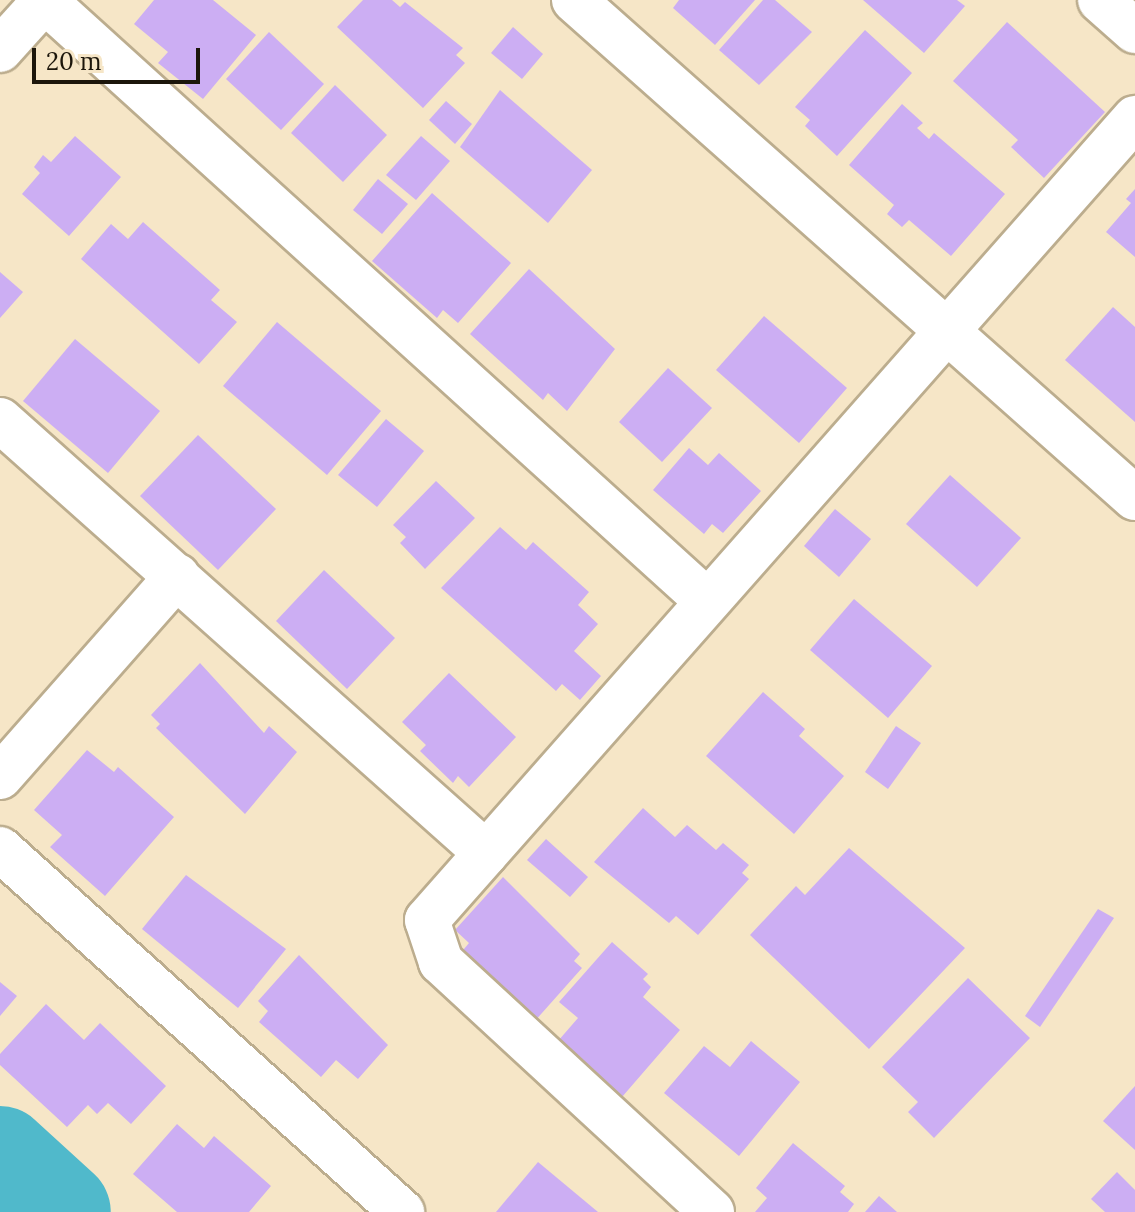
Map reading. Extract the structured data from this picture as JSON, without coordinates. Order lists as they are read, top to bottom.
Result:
{
  "scale_bar": "20 m"
}
